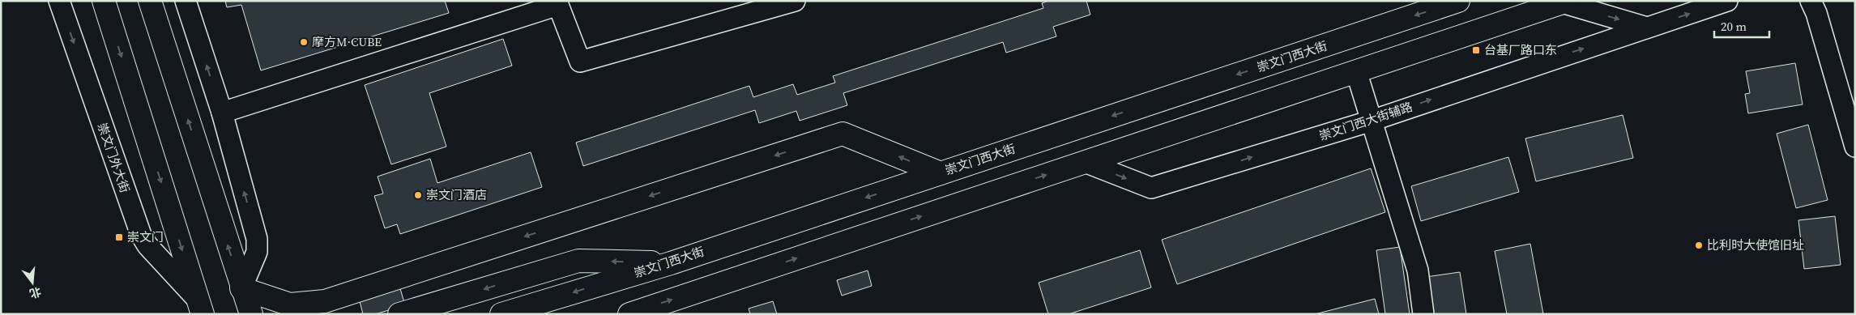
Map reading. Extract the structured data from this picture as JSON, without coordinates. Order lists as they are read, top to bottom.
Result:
{
  "streets": {
    "main road": ["崇文门西大街", "崇文门外大街"],
    "street": ["崇文门西大街辅路"]
  },
  "one_way": ["崇文门西大街辅路"],
  "places": {
    "other": ["摩方M·CUBE", "崇文门酒店", "比利时大使馆旧址"],
    "transit": ["台基厂路口东", "崇文门"]
  },
  "scale_bar": "20 m",
  "north": "bottom"
}
